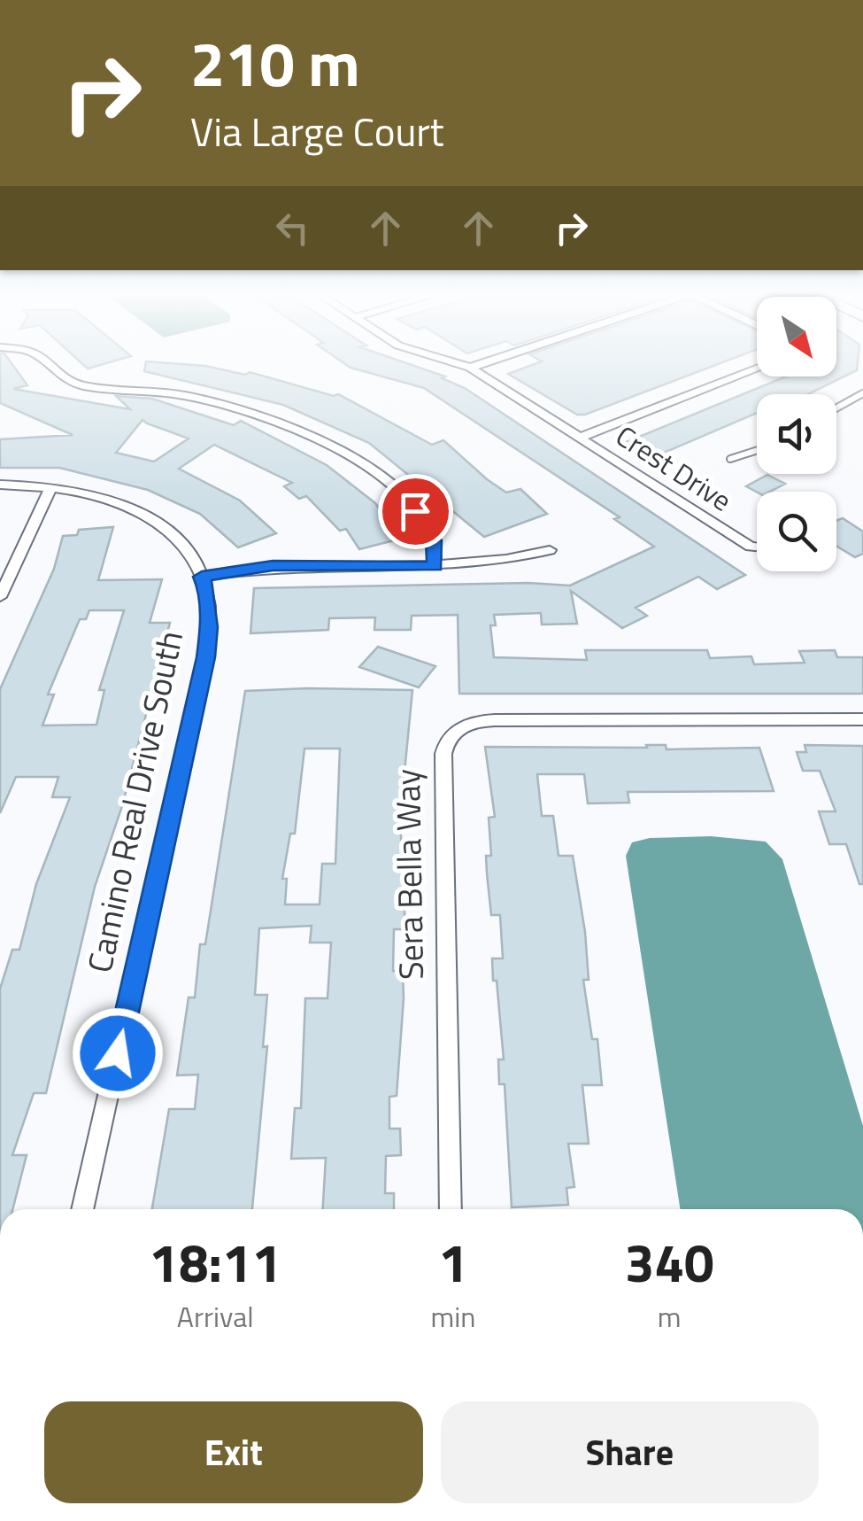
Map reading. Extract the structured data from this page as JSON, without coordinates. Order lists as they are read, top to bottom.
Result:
{
  "streets": {
    "street": ["Crest Drive", "Camino Real Drive South", "Sera Bella Way"]
  },
  "north": "bottom right",
  "page": {
    "turn": ["210 m", "Via Large Court"],
    "eta": [
      "18:11",
      "Arrival",
      "1",
      "min",
      "340",
      "m"
    ],
    "buttons": ["Exit", "Share"]
  }
}
